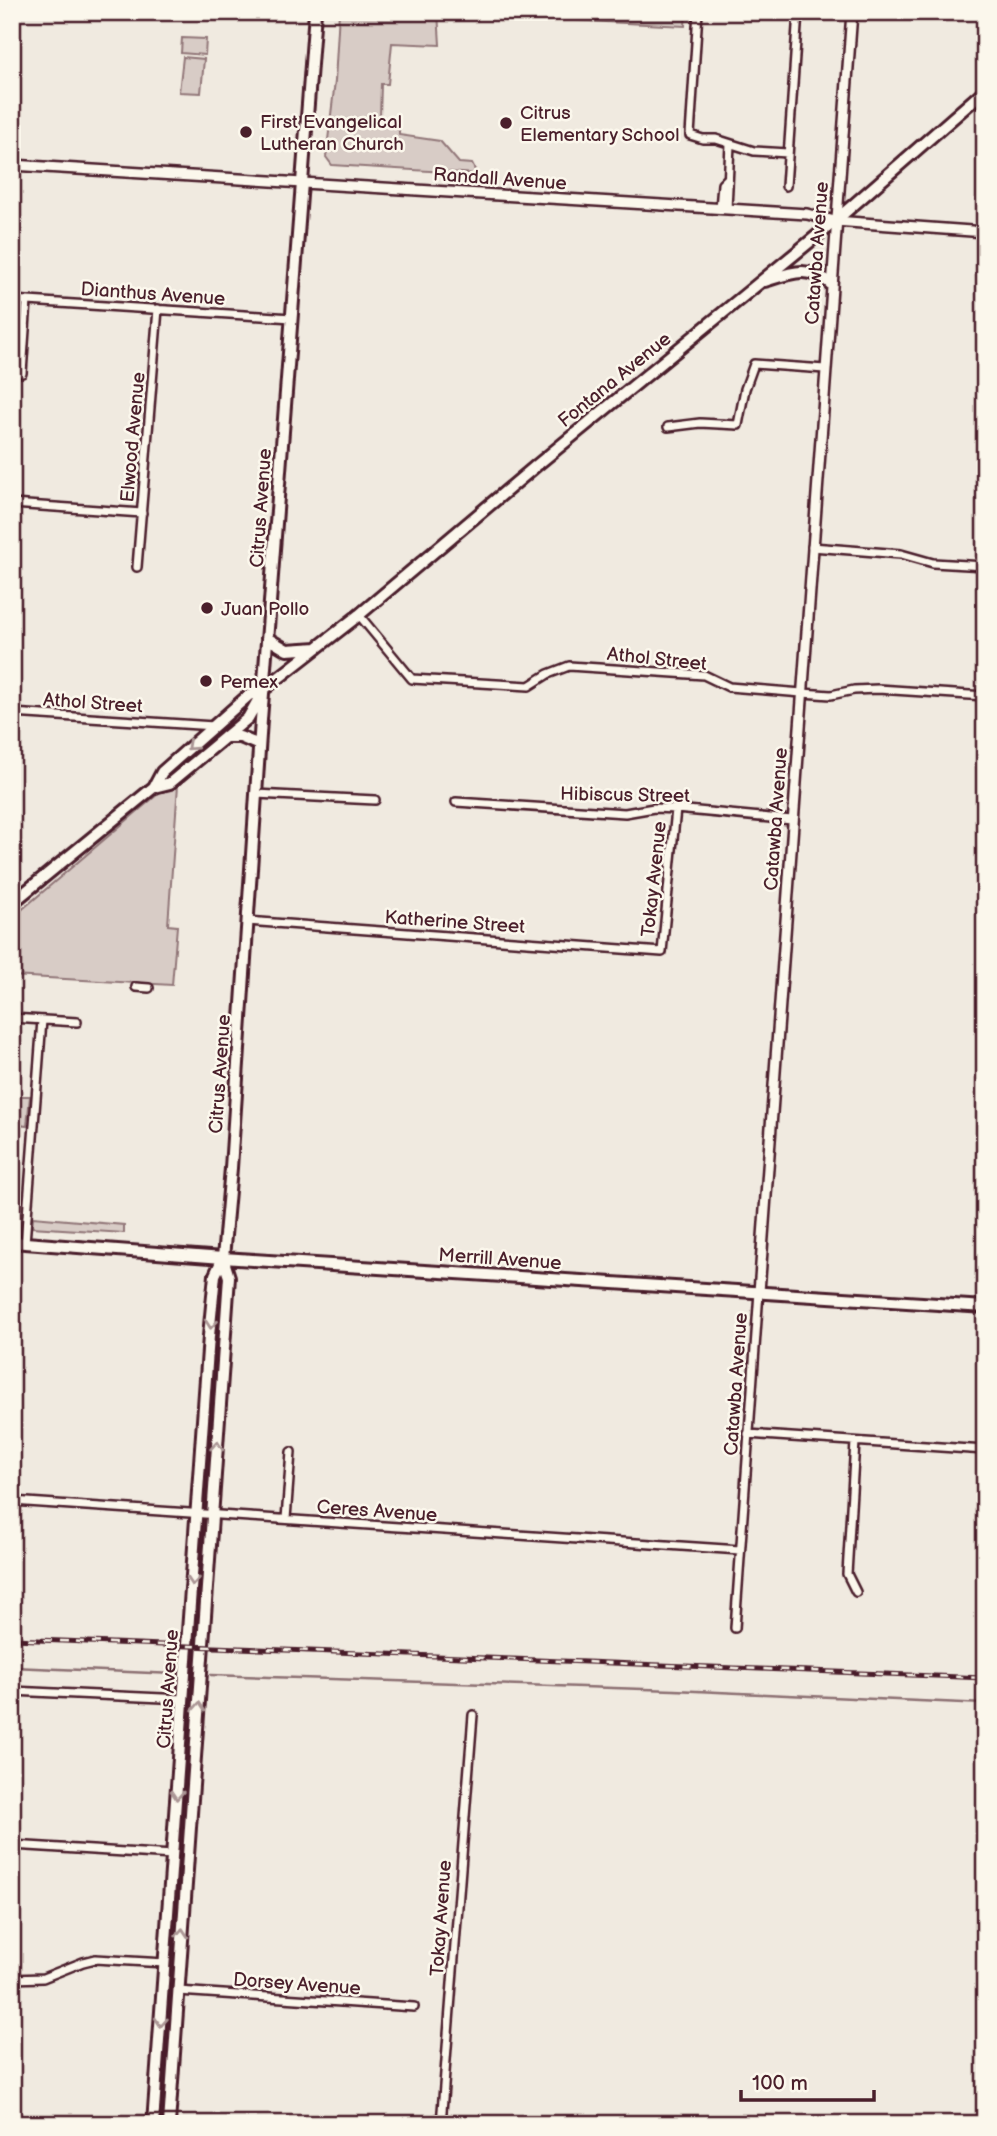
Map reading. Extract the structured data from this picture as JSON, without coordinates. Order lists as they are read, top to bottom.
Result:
{
  "streets": {
    "main road": ["Fontana Avenue", "Citrus Avenue", "Merrill Avenue"],
    "street": [
      "Randall Avenue",
      "Catawba Avenue",
      "Dianthus Avenue",
      "Elwood Avenue",
      "Athol Street",
      "Hibiscus Street",
      "Tokay Avenue",
      "Katherine Street",
      "Ceres Avenue",
      "Dorsey Avenue"
    ]
  },
  "crossings": [
    ["Randall Avenue", "Catawba Avenue"],
    ["Randall Avenue", "Fontana Avenue"],
    ["Randall Avenue", "Citrus Avenue"],
    ["Catawba Avenue", "Fontana Avenue"],
    ["Catawba Avenue", "Athol Street"],
    ["Catawba Avenue", "Hibiscus Street"],
    ["Catawba Avenue", "Merrill Avenue"],
    ["Catawba Avenue", "Ceres Avenue"],
    ["Dianthus Avenue", "Elwood Avenue"],
    ["Dianthus Avenue", "Citrus Avenue"],
    ["Fontana Avenue", "Citrus Avenue"],
    ["Fontana Avenue", "Athol Street"],
    ["Citrus Avenue", "Katherine Street"],
    ["Citrus Avenue", "Merrill Avenue"],
    ["Citrus Avenue", "Ceres Avenue"],
    ["Citrus Avenue", "Dorsey Avenue"],
    ["Hibiscus Street", "Tokay Avenue"],
    ["Tokay Avenue", "Katherine Street"]
  ],
  "places": [
    "Citrus Elementary School",
    "First Evangelical Lutheran Church",
    "Juan Pollo",
    "Pemex"
  ],
  "scale_bar": "100 m"
}
